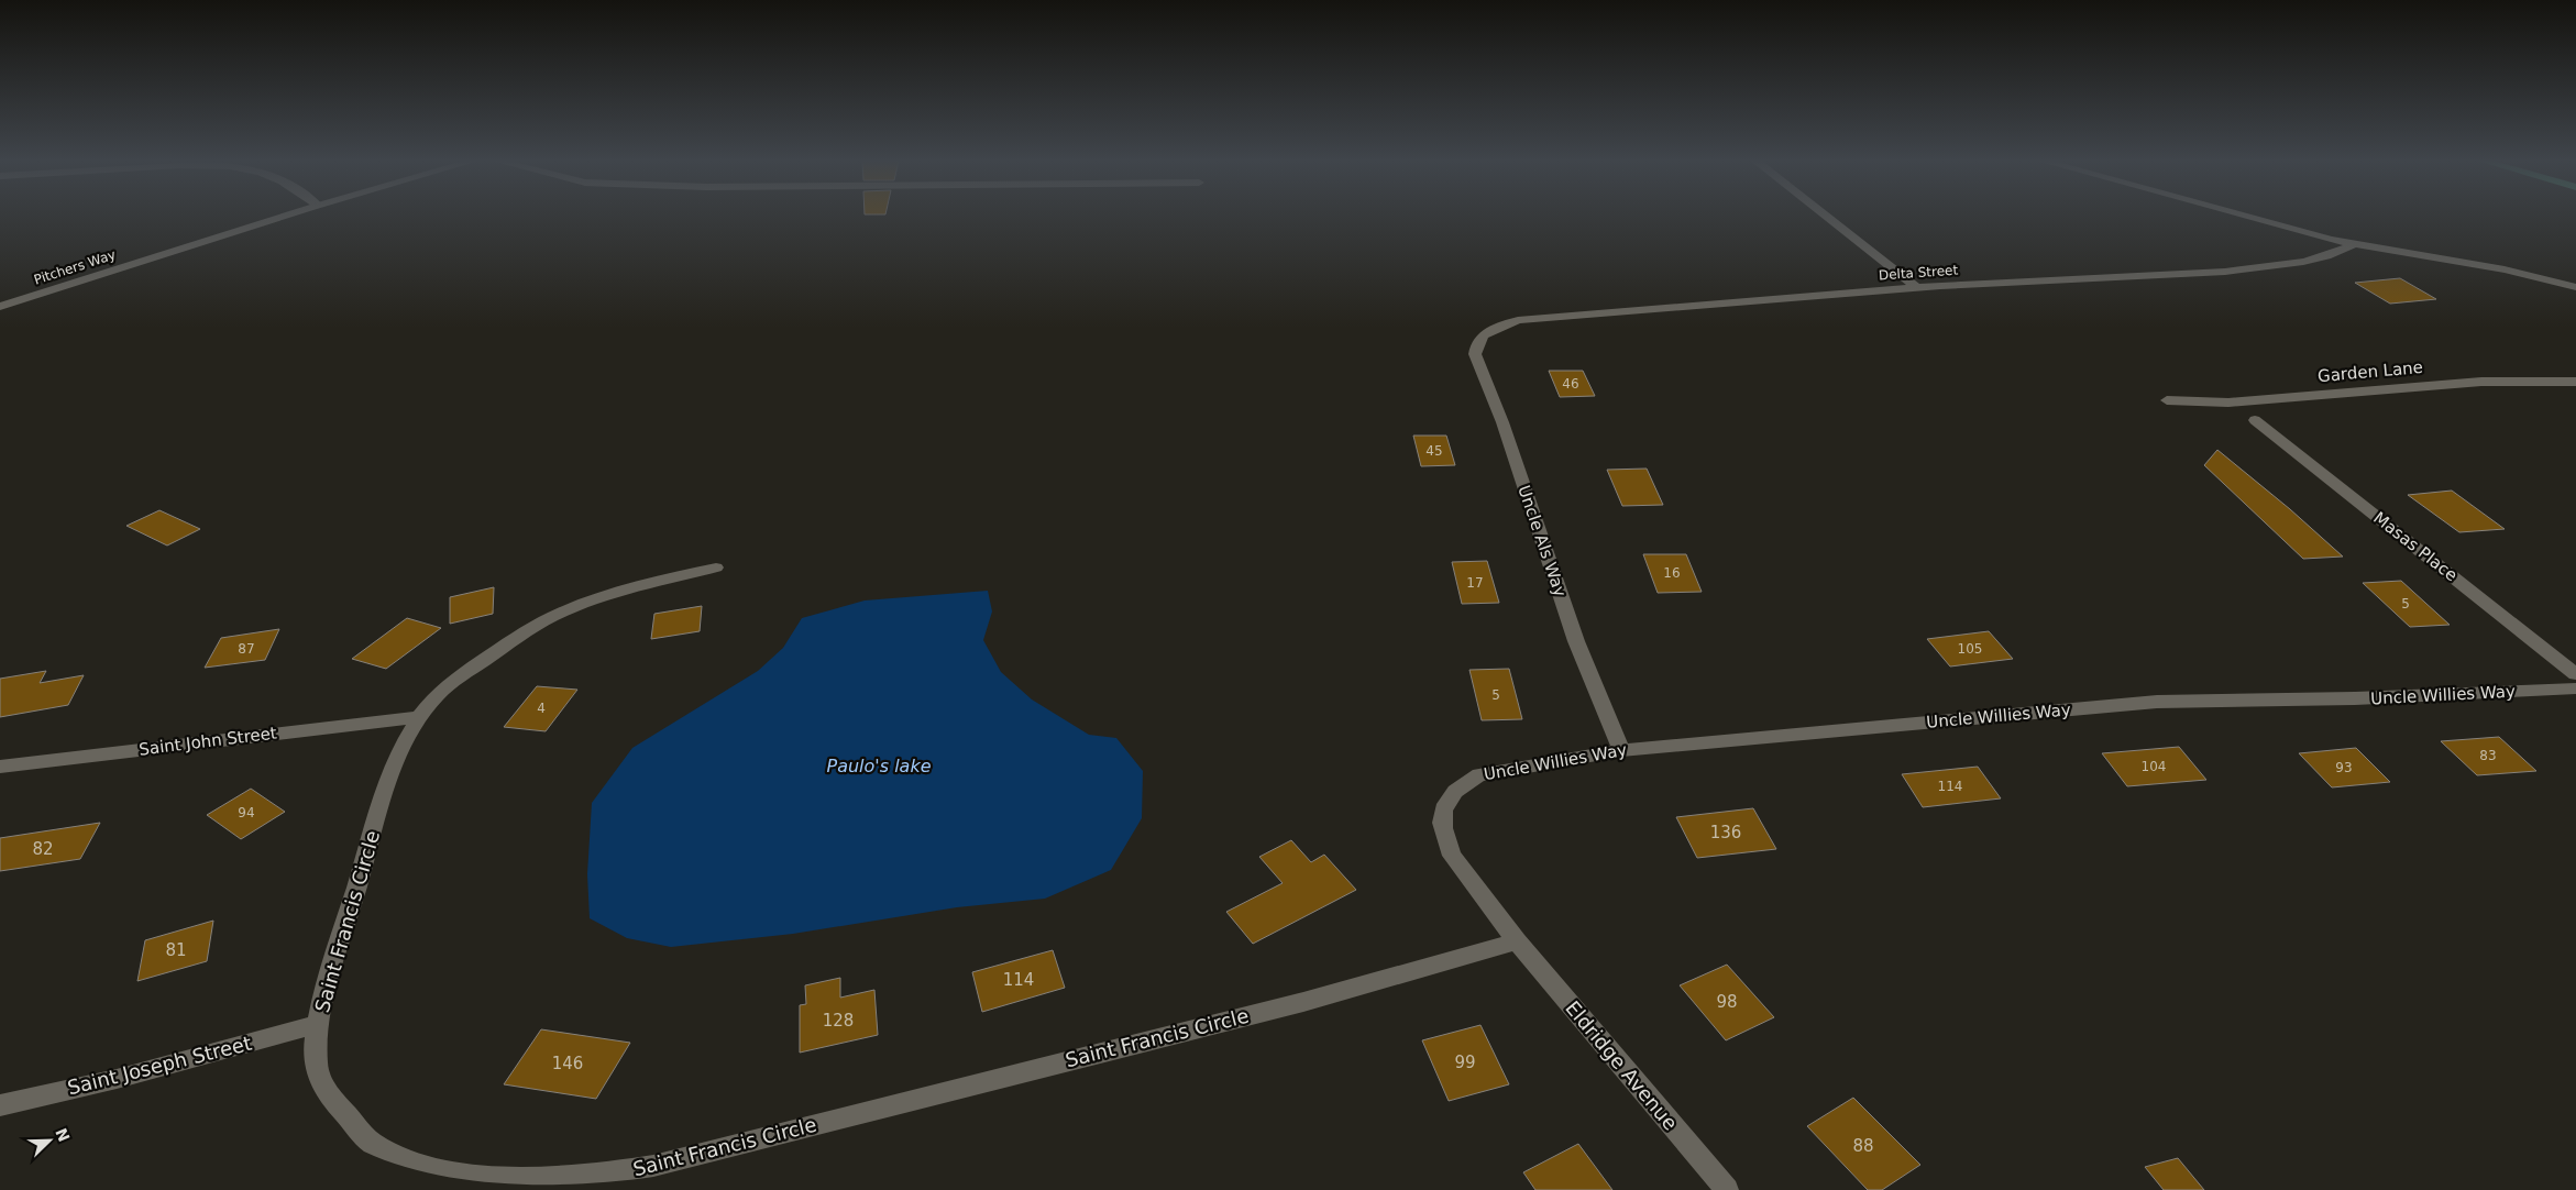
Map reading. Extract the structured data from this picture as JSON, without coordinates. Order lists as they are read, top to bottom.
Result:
{
  "streets": {
    "street": [
      "Pitchers Way",
      "Delta Street",
      "Garden Lane",
      "Uncle Als Way",
      "Masas Place",
      "Uncle Willies Way",
      "Saint John Street",
      "Saint Francis Circle",
      "Saint Joseph Street",
      "Eldridge Avenue"
    ]
  },
  "crossings": [
    ["Delta Street", "Uncle Als Way"],
    ["Uncle Als Way", "Uncle Willies Way"],
    ["Uncle Willies Way", "Saint Francis Circle"],
    ["Uncle Willies Way", "Eldridge Avenue"],
    ["Saint John Street", "Saint Francis Circle"],
    ["Saint Francis Circle", "Saint Joseph Street"],
    ["Saint Francis Circle", "Eldridge Avenue"]
  ],
  "water": ["Paulo's lake"],
  "house_numbers": [
    "46",
    "45",
    "16",
    "17",
    "5",
    "87",
    "105",
    "5",
    "4",
    "83",
    "104",
    "93",
    "114",
    "94",
    "136",
    "82",
    "81",
    "114",
    "98",
    "128",
    "99",
    "146",
    "88"
  ],
  "north": "top right"
}
